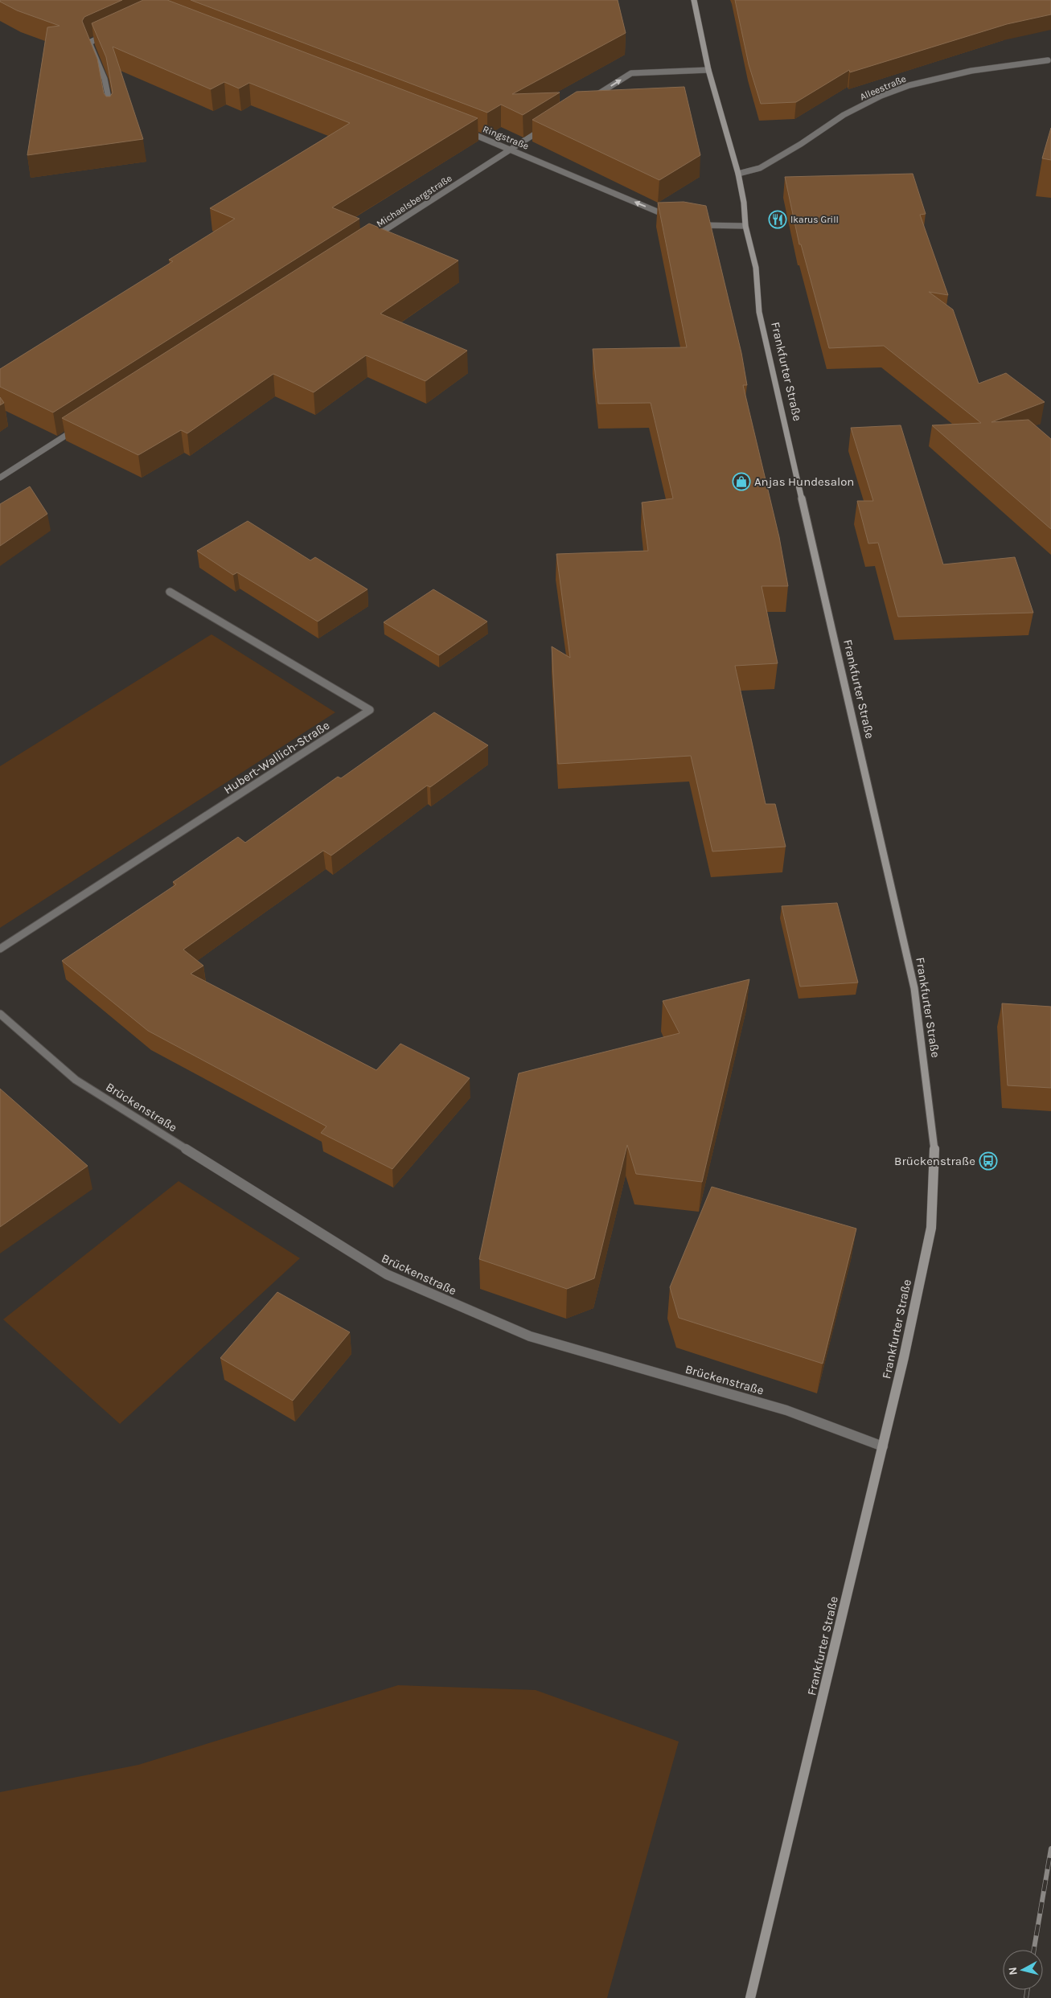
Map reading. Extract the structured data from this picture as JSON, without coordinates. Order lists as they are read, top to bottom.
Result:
{
  "streets": {
    "main road": ["Frankfurter Straße"],
    "street": [
      "Alleestraße",
      "Ringstraße",
      "Michaelsbergstraße",
      "Hubert-Wallich-Straße",
      "Brückenstraße"
    ]
  },
  "crossings": [
    ["Alleestraße", "Frankfurter Straße"],
    ["Ringstraße", "Michaelsbergstraße"],
    ["Frankfurter Straße", "Brückenstraße"]
  ],
  "one_way": ["Ringstraße"],
  "places": {
    "restaurant": ["Ikarus Grill"],
    "shop": ["Anjas Hundesalon"],
    "bus stop": ["Brückenstraße"]
  },
  "north": "left"
}
